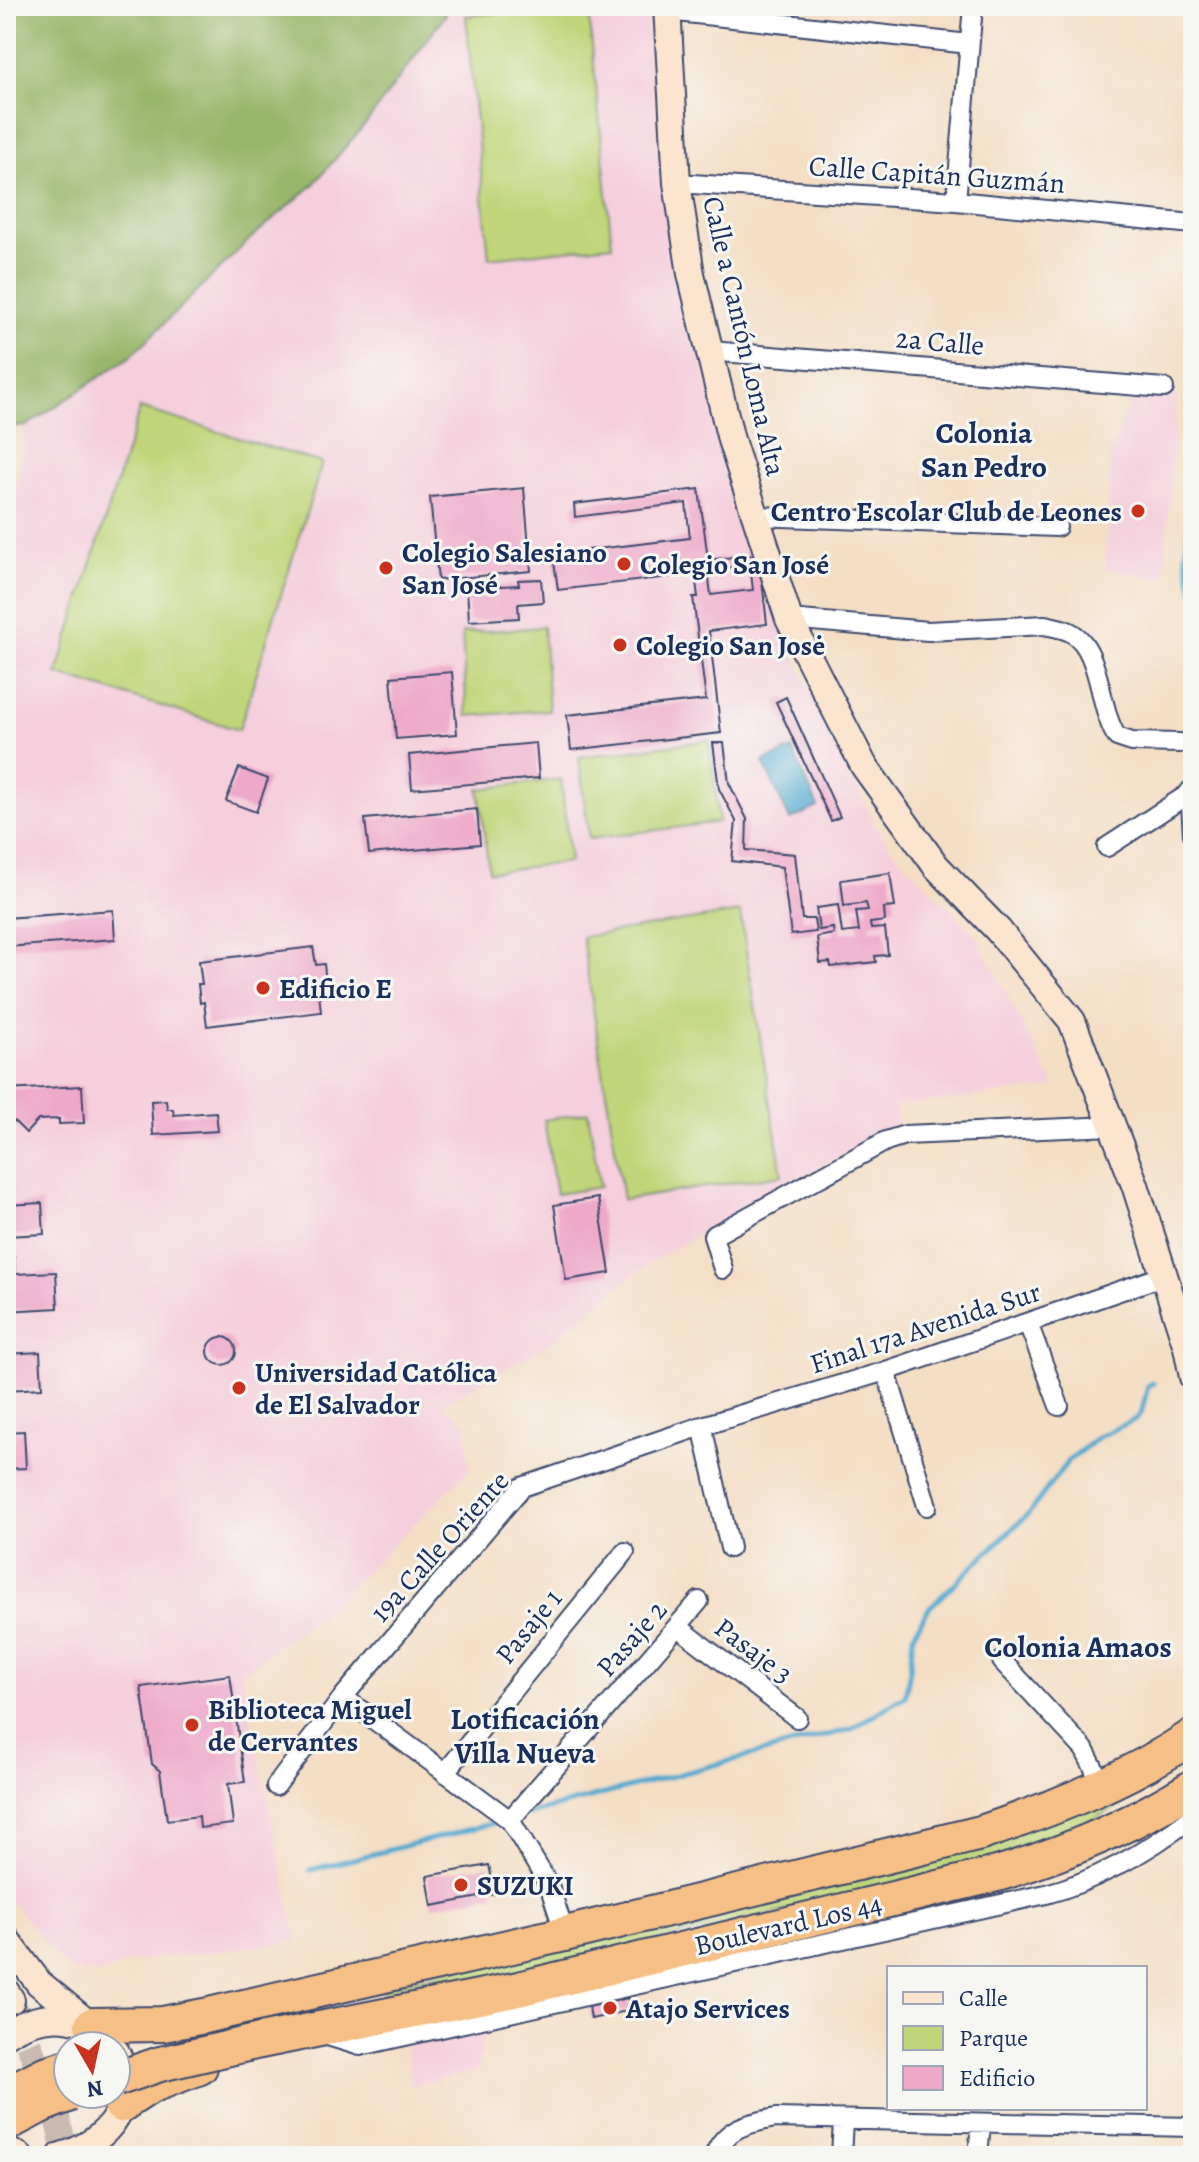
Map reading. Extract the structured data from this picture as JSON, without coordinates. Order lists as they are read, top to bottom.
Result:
{
  "streets": {
    "highway": ["Boulevard Los 44"],
    "street": [
      "Calle Capitán Guzmán",
      "Calle a Cantón Loma Alta",
      "2a Calle",
      "Final 17a Avenida Sur",
      "19a Calle Oriente",
      "Pasaje 1",
      "Pasaje 2",
      "Pasaje 3"
    ]
  },
  "crossings": [
    ["Calle Capitán Guzmán", "Calle a Cantón Loma Alta"],
    ["Calle a Cantón Loma Alta", "2a Calle"],
    ["Calle a Cantón Loma Alta", "Final 17a Avenida Sur"],
    ["Final 17a Avenida Sur", "19a Calle Oriente"],
    ["Pasaje 2", "Pasaje 3"]
  ],
  "districts": ["Colonia San Pedro", "Colonia Amaos", "Lotificación Villa Nueva"],
  "places": [
    "Centro Escolar Club de Leones",
    "Colegio San José",
    "Colegio Salesiano San José",
    "Colegio San Josė",
    "Edificio E",
    "Universidad Católica de El Salvador",
    "Biblioteca Miguel de Cervantes",
    "SUZUKI",
    "Atajo Services"
  ],
  "legend": ["Calle", "Parque", "Edificio"],
  "north": "bottom"
}
